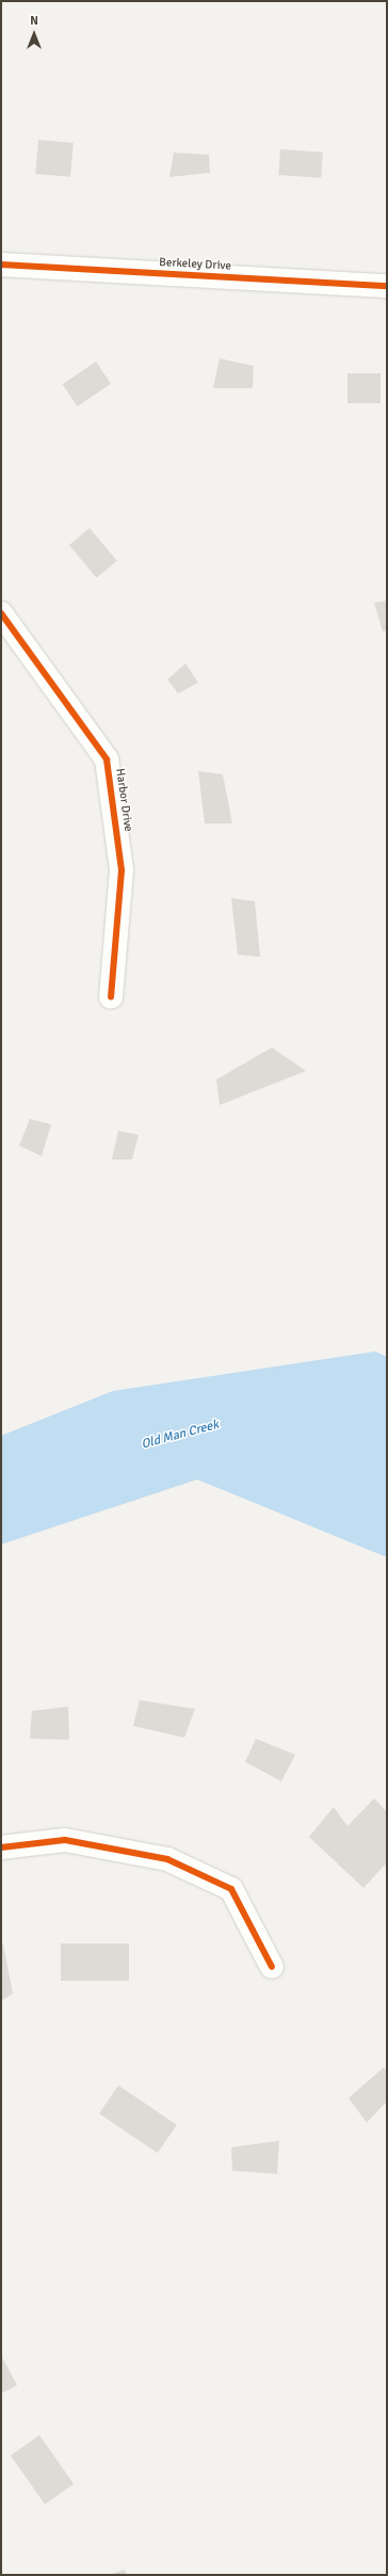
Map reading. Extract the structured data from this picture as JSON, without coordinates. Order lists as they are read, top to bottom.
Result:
{
  "streets": {
    "street": ["Berkeley Drive", "Harbor Drive"]
  },
  "water": ["Old Man Creek"],
  "north": "top"
}
